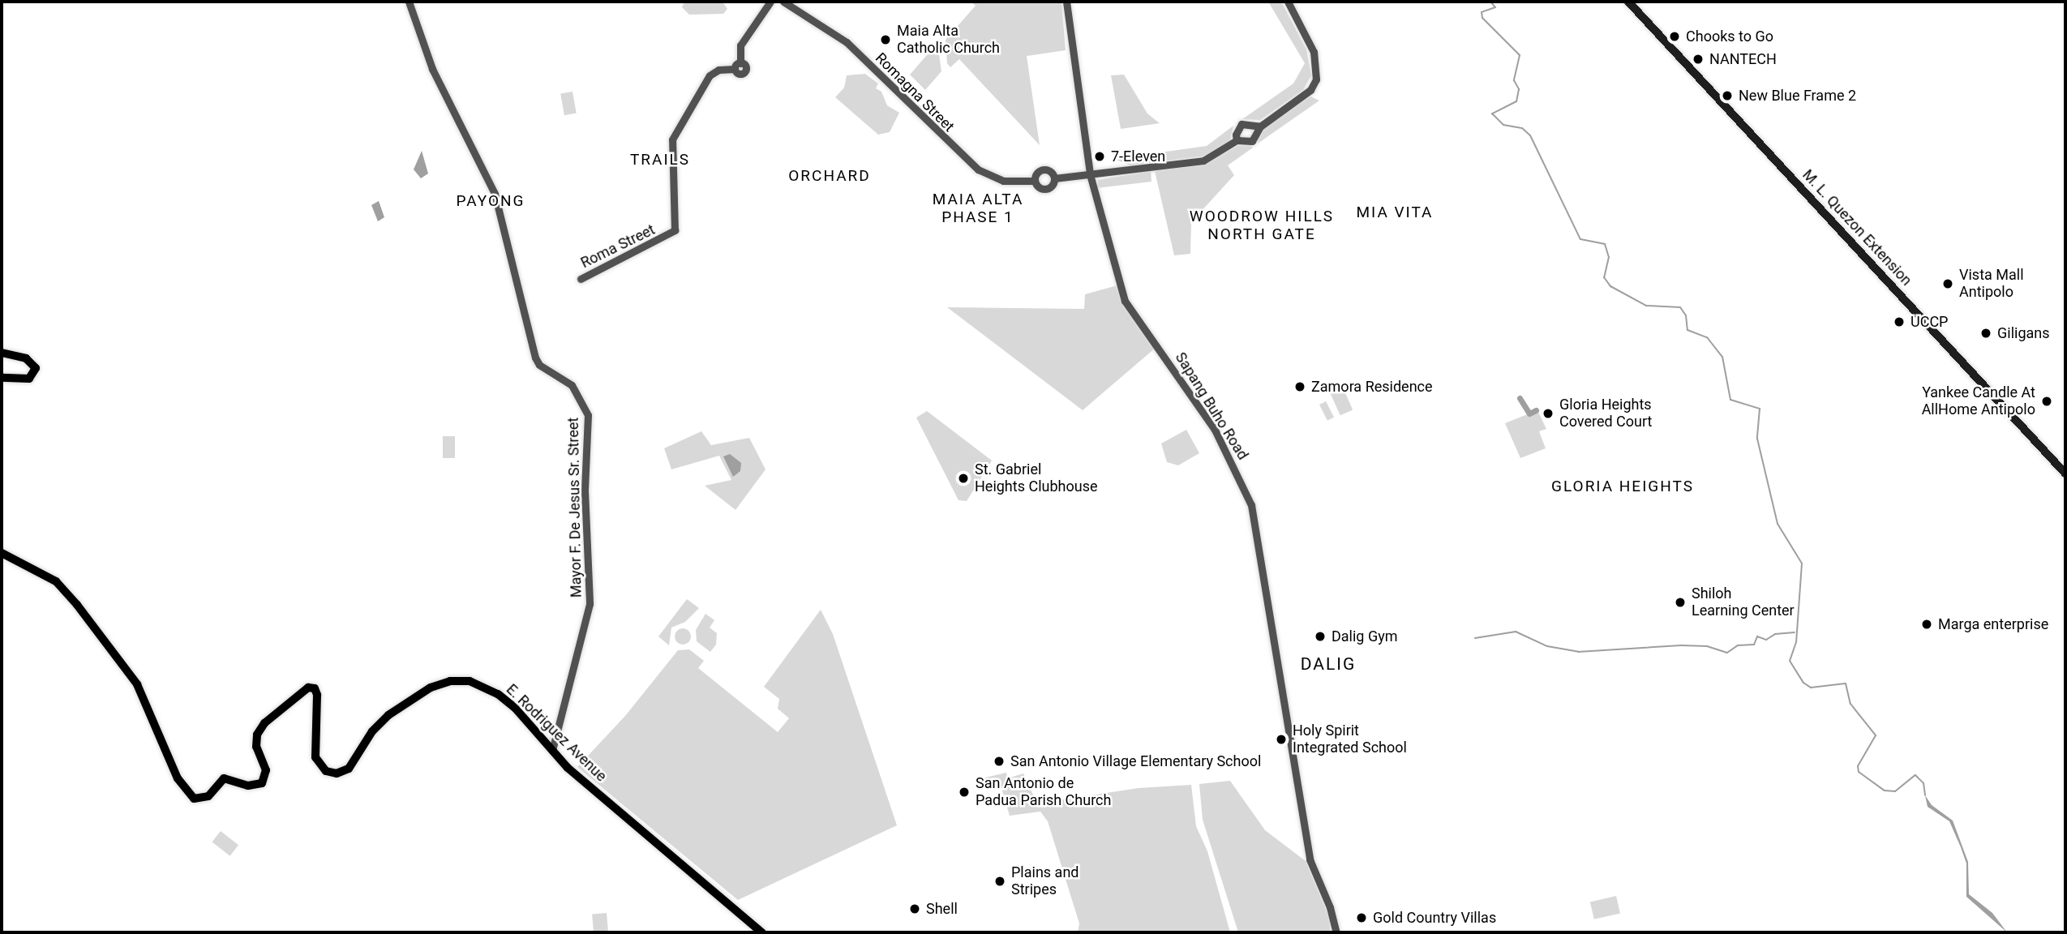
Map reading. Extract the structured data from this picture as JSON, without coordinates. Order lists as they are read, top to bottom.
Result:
{
  "streets": {
    "main road": ["M. L. Quezon Extension", "E. Rodriguez Avenue"],
    "street": [
      "Romagna Street",
      "Roma Street",
      "Sapang Buho Road",
      "Mayor F. De Jesus Sr. Street"
    ]
  },
  "crossings": [
    ["Mayor F. De Jesus Sr. Street", "E. Rodriguez Avenue"]
  ],
  "districts": [
    "TRAILS",
    "ORCHARD",
    "MAIA ALTA PHASE 1",
    "PAYONG",
    "MIA VITA",
    "WOODROW HILLS NORTH GATE",
    "GLORIA HEIGHTS",
    "DALIG"
  ],
  "places": [
    "Chooks to Go",
    "Maia Alta Catholic Church",
    "NANTECH",
    "New Blue Frame 2",
    "7-Eleven",
    "Vista Mall Antipolo",
    "UCCP",
    "Giligans",
    "Zamora Residence",
    "Yankee Candle At AllHome Antipolo",
    "Gloria Heights Covered Court",
    "St. Gabriel Heights Clubhouse",
    "Shiloh Learning Center",
    "Marga enterprise",
    "Dalig Gym",
    "Holy Spirit Integrated School",
    "San Antonio Village Elementary School",
    "San Antonio de Padua Parish Church",
    "Plains and Stripes",
    "Shell",
    "Gold Country Villas"
  ]
}
